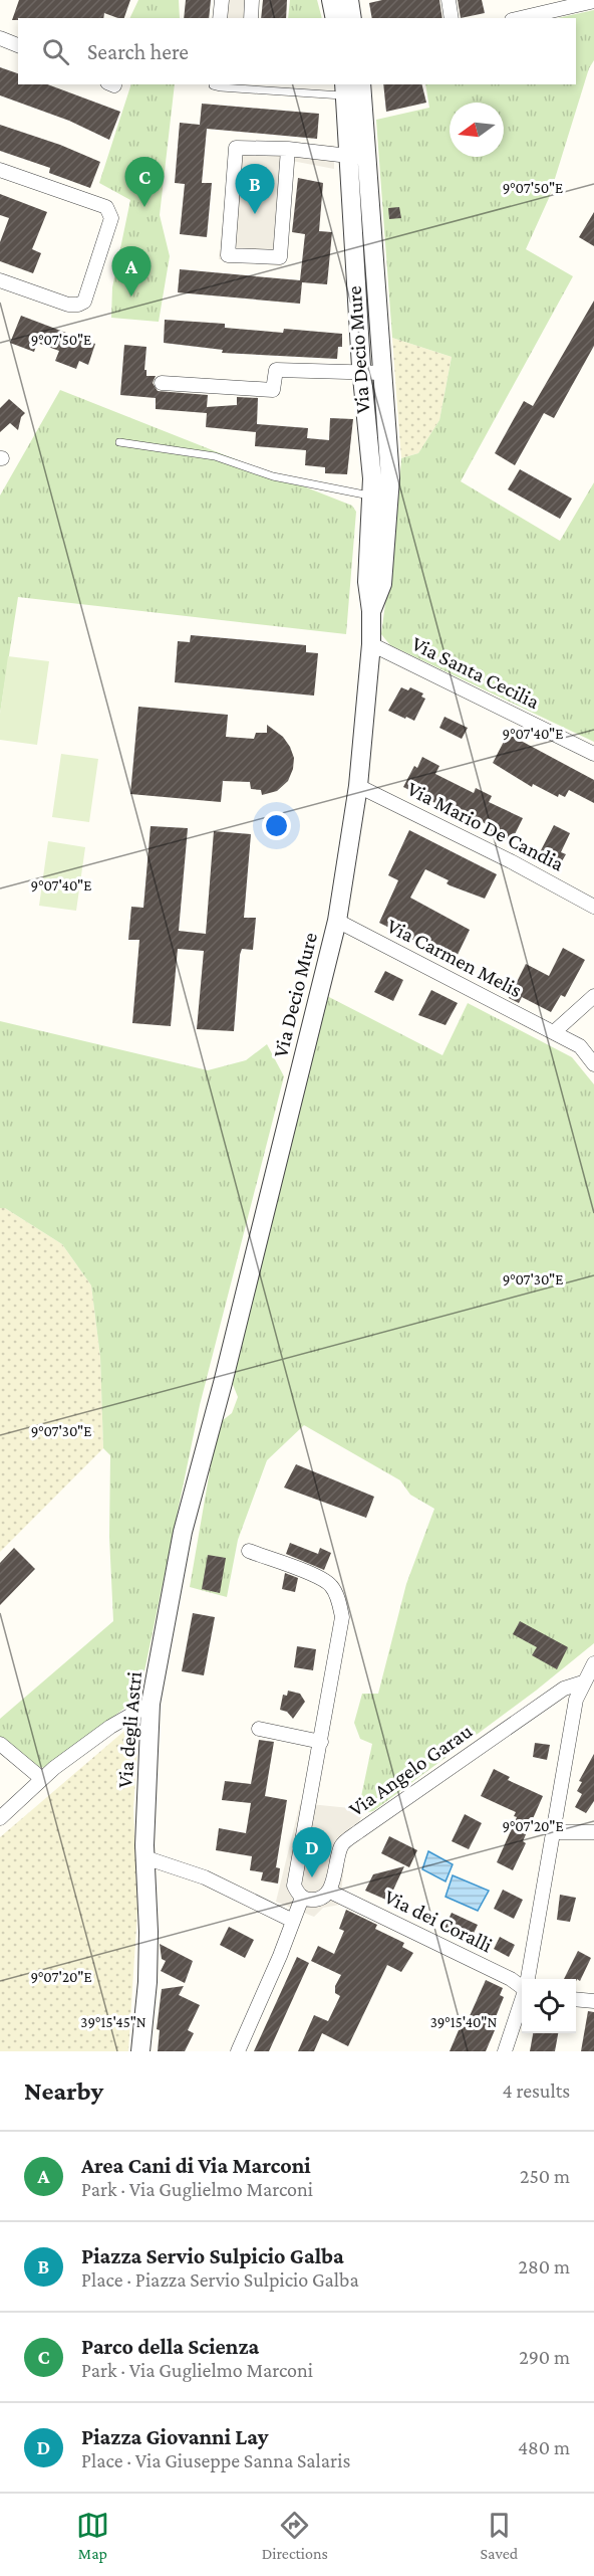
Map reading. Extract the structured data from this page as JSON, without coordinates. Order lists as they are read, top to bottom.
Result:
{
  "streets": {
    "street": [
      "Via Decio Mure",
      "Via Santa Cecilia",
      "Via Mario De Candia",
      "Via Carmen Melis",
      "Via degli Astri",
      "Via Angelo Garau",
      "Via dei Coralli"
    ]
  },
  "crossings": [
    ["Via Decio Mure", "Via Santa Cecilia"],
    ["Via Decio Mure", "Via Mario De Candia"],
    ["Via Decio Mure", "Via Carmen Melis"],
    ["Via Decio Mure", "Via degli Astri"],
    ["Via Angelo Garau", "Via dei Coralli"]
  ],
  "north": "left",
  "page": {
    "search": "Search here",
    "pins": [
      "C",
      "B",
      "A",
      "D"
    ],
    "heading": ["Nearby", "4 results"],
    "list": [
      {
        "mark": "A",
        "name": "Area Cani di Via Marconi",
        "note": "Park · Via Guglielmo Marconi",
        "value": "250 m"
      },
      {
        "mark": "B",
        "name": "Piazza Servio Sulpicio Galba",
        "note": "Place · Piazza Servio Sulpicio Galba",
        "value": "280 m"
      },
      {
        "mark": "C",
        "name": "Parco della Scienza",
        "note": "Park · Via Guglielmo Marconi",
        "value": "290 m"
      },
      {
        "mark": "D",
        "name": "Piazza Giovanni Lay",
        "note": "Place · Via Giuseppe Sanna Salaris",
        "value": "480 m"
      }
    ],
    "nav": ["Map", "Directions", "Saved"]
  },
  "coordinates": [
    "9°07'50\"E",
    "9°07'40\"E",
    "9°07'30\"E",
    "9°07'20\"E",
    "39°15'45\"N",
    "39°15'40\"N"
  ]
}
